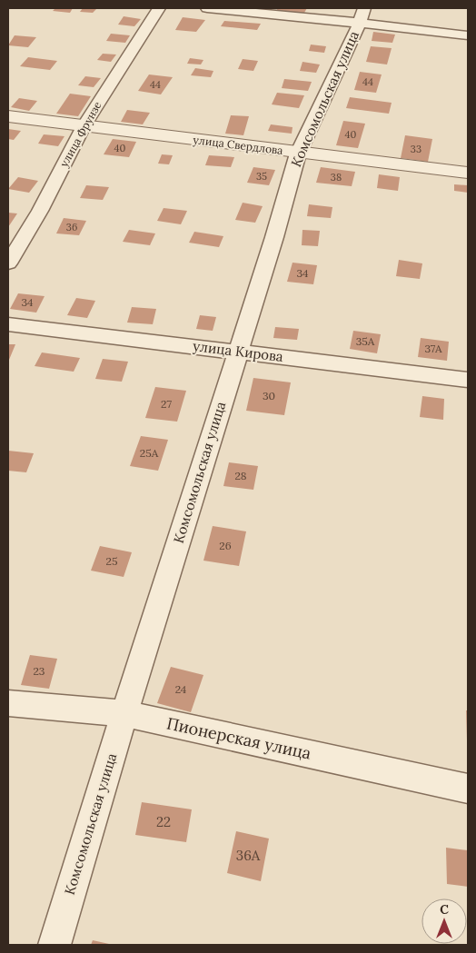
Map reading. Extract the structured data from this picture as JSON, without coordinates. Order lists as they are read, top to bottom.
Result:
{
  "streets": {
    "street": [
      "Комсомольская улица",
      "улица Фрунзе",
      "улица Свердлова",
      "улица Кирова",
      "Пионерская улица"
    ]
  },
  "crossings": [
    ["Комсомольская улица", "улица Свердлова"],
    ["Комсомольская улица", "улица Кирова"],
    ["Комсомольская улица", "Пионерская улица"],
    ["улица Фрунзе", "улица Свердлова"]
  ],
  "house_numbers": [
    "44",
    "44",
    "40",
    "40",
    "33",
    "35",
    "38",
    "36",
    "34",
    "34",
    "35А",
    "37А",
    "30",
    "27",
    "25А",
    "28",
    "26",
    "25",
    "23",
    "24",
    "22",
    "36А"
  ],
  "north": "top"
}
